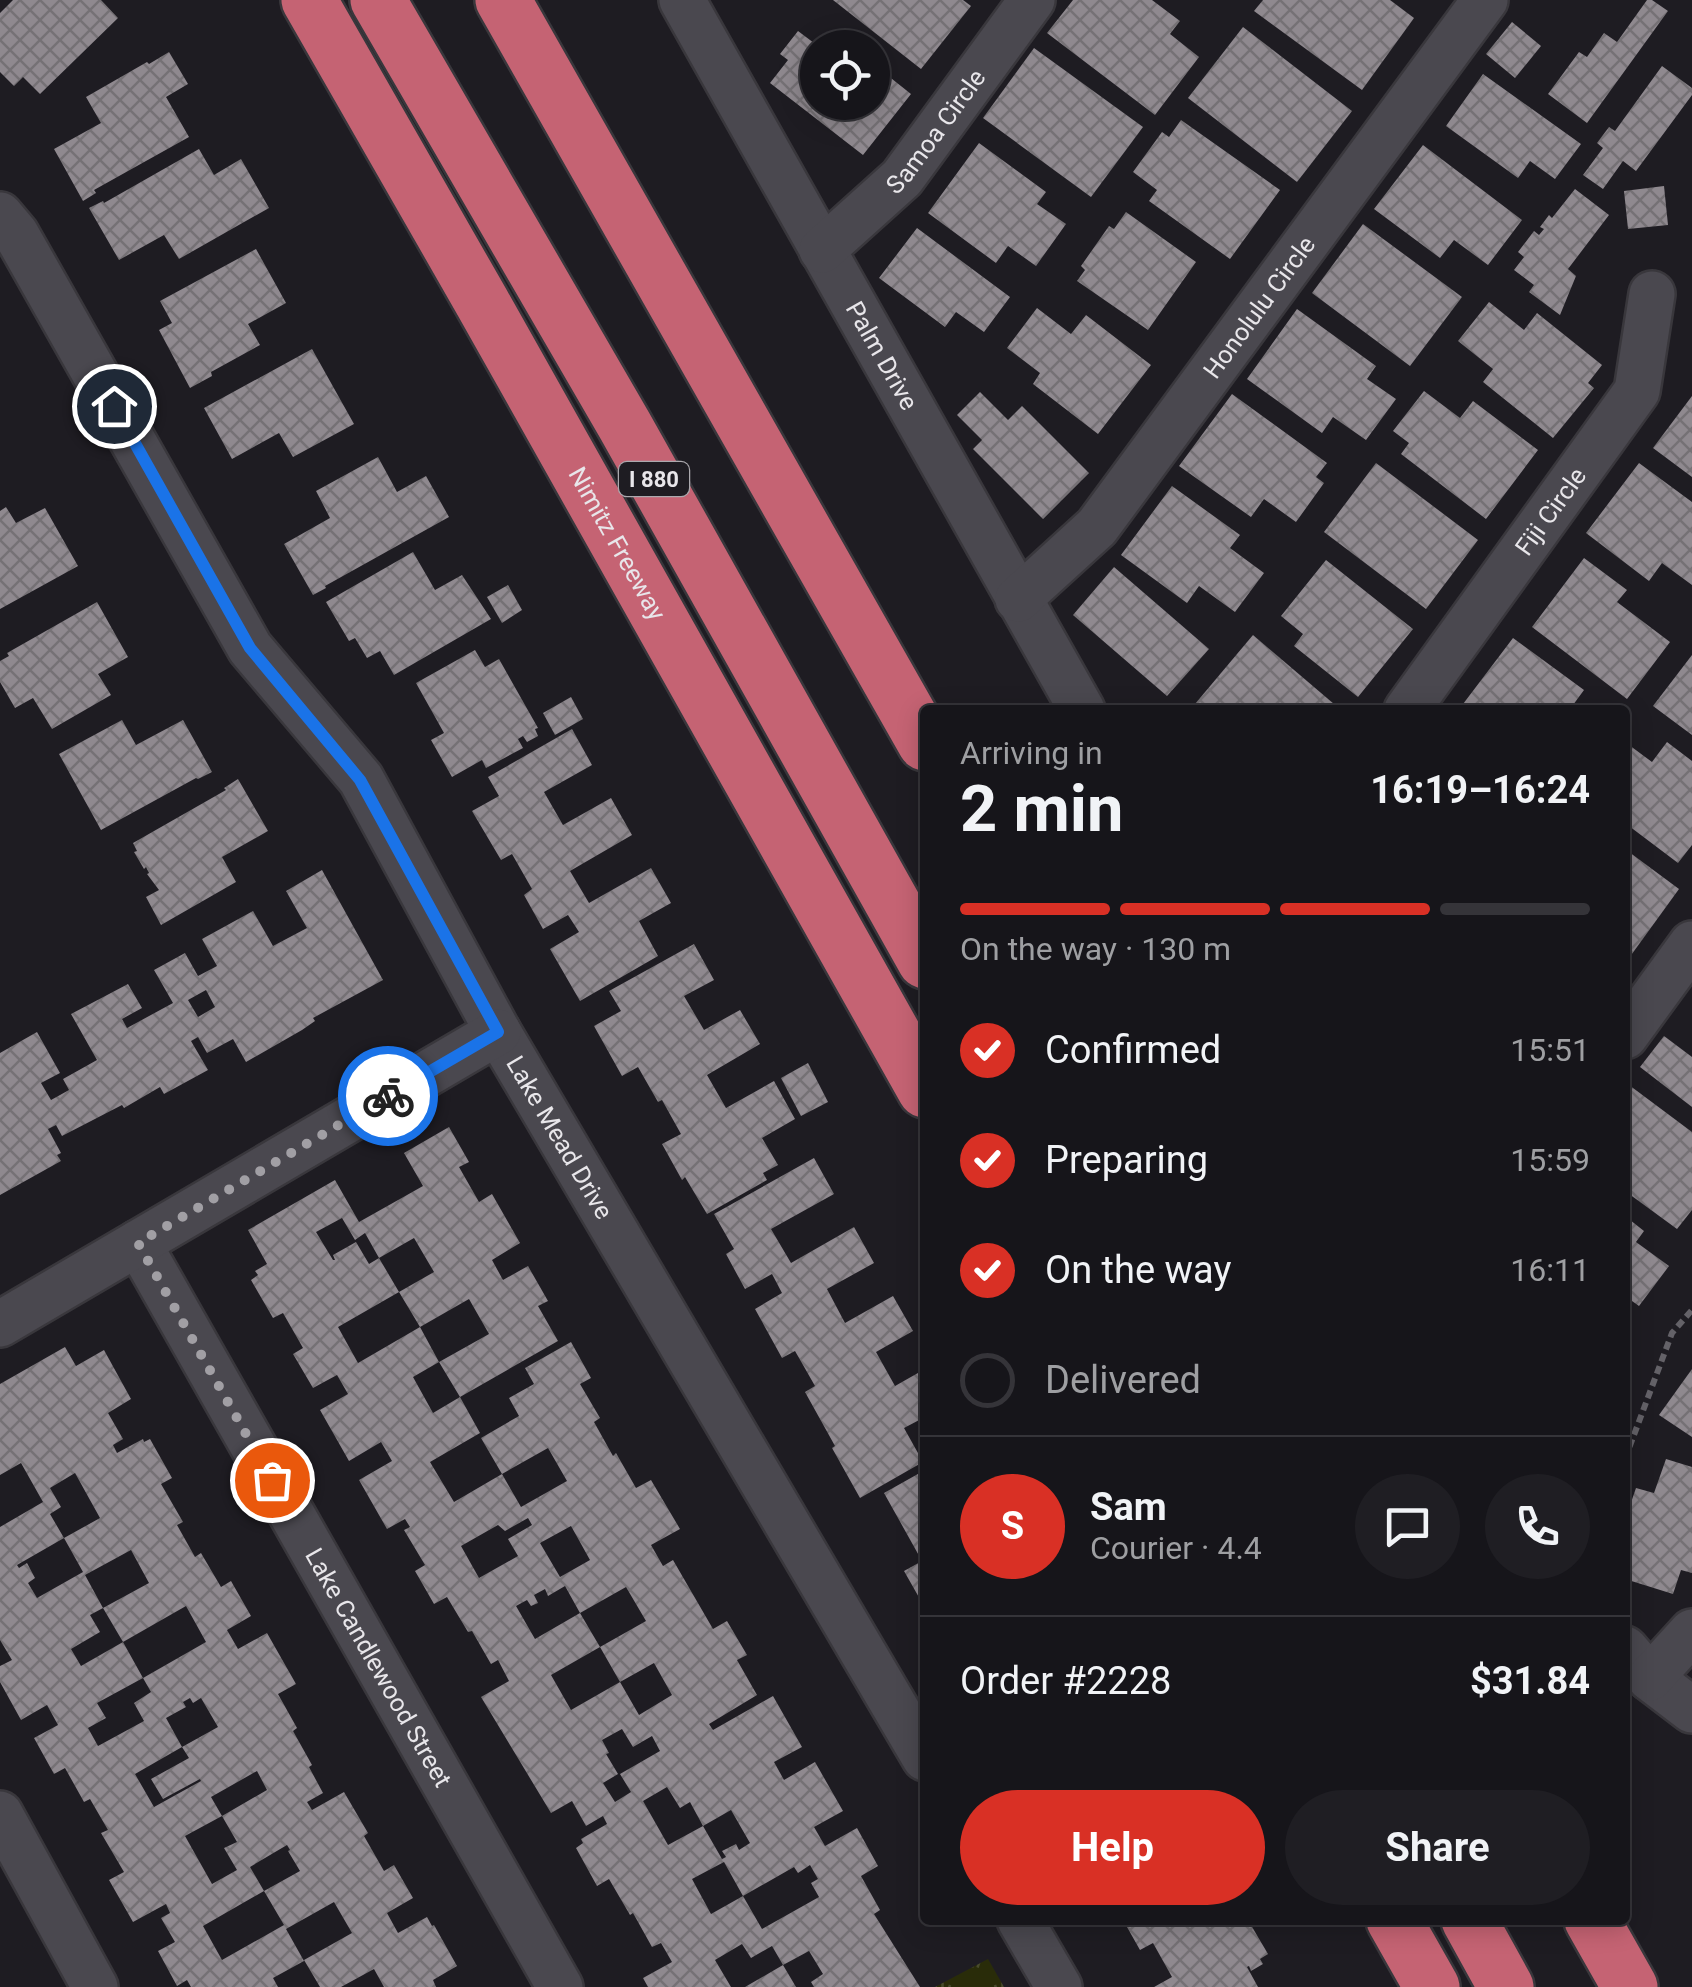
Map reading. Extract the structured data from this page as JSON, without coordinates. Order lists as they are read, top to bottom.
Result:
{
  "streets": {
    "highway": ["I 880", "Nimitz Freeway"],
    "street": [
      "Samoa Circle",
      "Honolulu Circle",
      "Palm Drive",
      "Fiji Circle",
      "Lake Mead Drive",
      "Lake Candlewood Street"
    ]
  },
  "crossings": [
    ["Samoa Circle", "Palm Drive"],
    ["Honolulu Circle", "Palm Drive"]
  ],
  "page": {
    "heading": ["2 min", "Arriving in", "16:19–16:24"],
    "panel": [
      "Sam",
      "Courier · 4.4",
      "Order #2228",
      "$31.84"
    ],
    "bar": "On the way · 130 m",
    "list": [
      ["Confirmed", "15:51"],
      ["Preparing", "15:59"],
      ["On the way", "16:11"],
      "Delivered"
    ],
    "round": "S",
    "buttons": ["Help", "Share"]
  }
}
